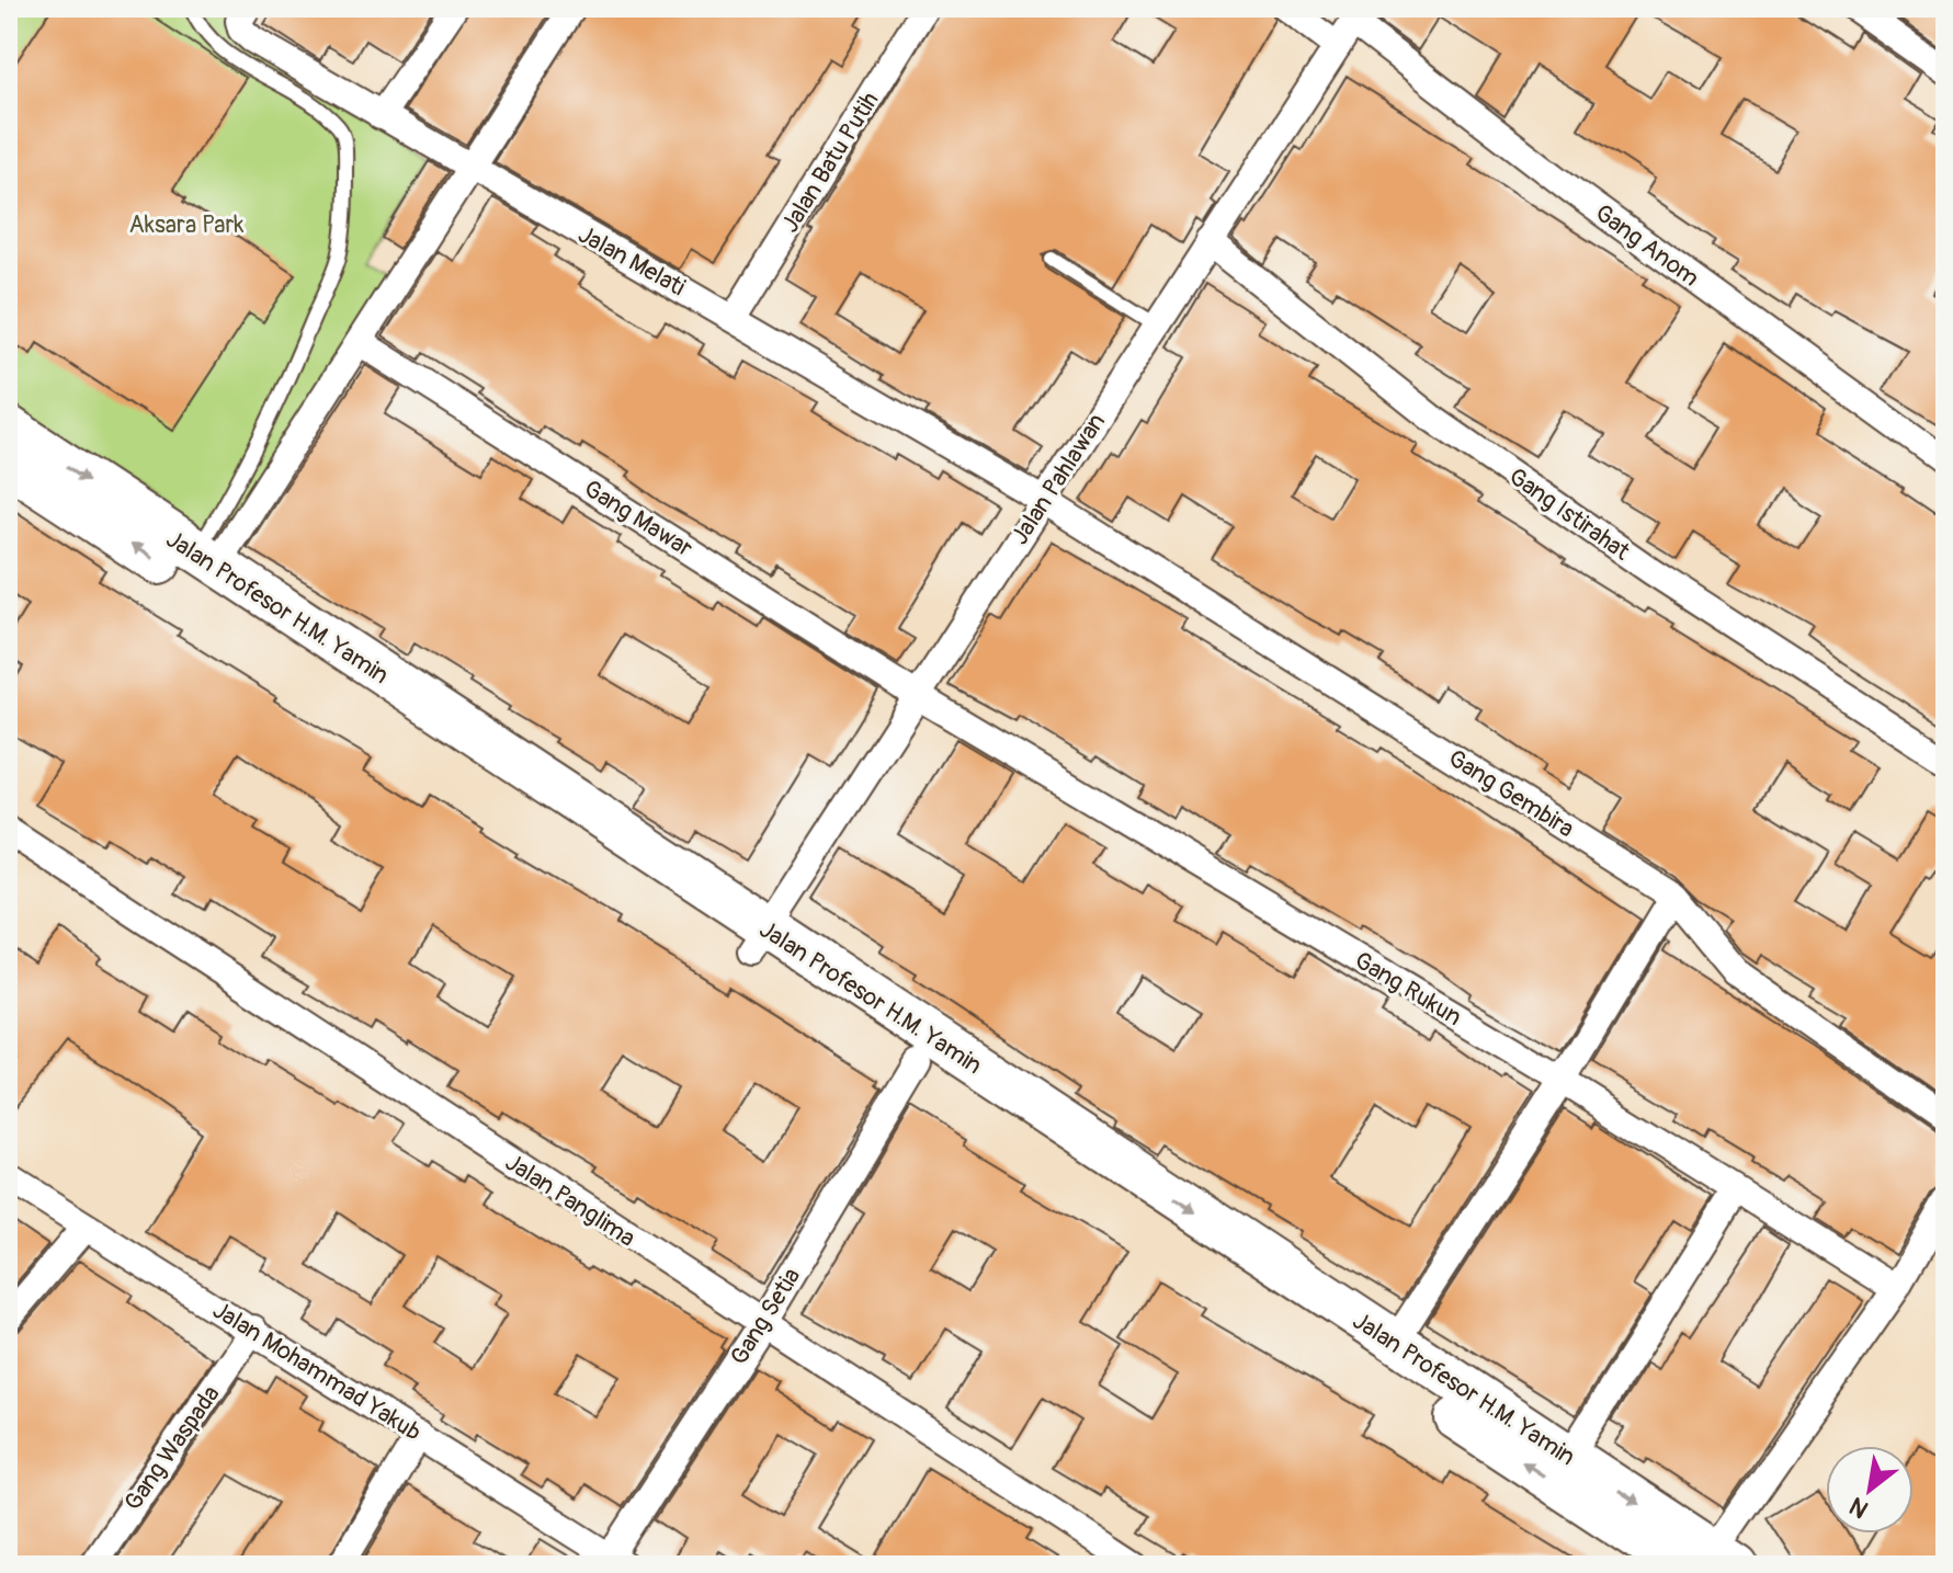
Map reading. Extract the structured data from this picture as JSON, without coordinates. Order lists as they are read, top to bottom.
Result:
{
  "streets": {
    "main road": ["Jalan Profesor H.M. Yamin"],
    "street": [
      "Jalan Batu Putih",
      "Gang Anom",
      "Jalan Melati",
      "Jalan Pahlawan",
      "Gang Istirahat",
      "Gang Mawar",
      "Gang Gembira",
      "Gang Rukun",
      "Jalan Panglima",
      "Gang Setia",
      "Jalan Mohammad Yakub",
      "Gang Waspada"
    ]
  },
  "crossings": [
    ["Jalan Batu Putih", "Jalan Melati"],
    ["Gang Anom", "Jalan Pahlawan"],
    ["Jalan Melati", "Jalan Pahlawan"],
    ["Jalan Melati", "Gang Gembira"],
    ["Jalan Pahlawan", "Gang Istirahat"],
    ["Jalan Pahlawan", "Gang Mawar"],
    ["Jalan Pahlawan", "Jalan Profesor H.M. Yamin"],
    ["Jalan Pahlawan", "Gang Gembira"],
    ["Jalan Pahlawan", "Gang Rukun"],
    ["Gang Mawar", "Gang Rukun"],
    ["Jalan Profesor H.M. Yamin", "Gang Setia"],
    ["Jalan Panglima", "Gang Setia"],
    ["Gang Setia", "Jalan Mohammad Yakub"],
    ["Jalan Mohammad Yakub", "Gang Waspada"]
  ],
  "parks": ["Aksara Park"],
  "north": "bottom left"
}
